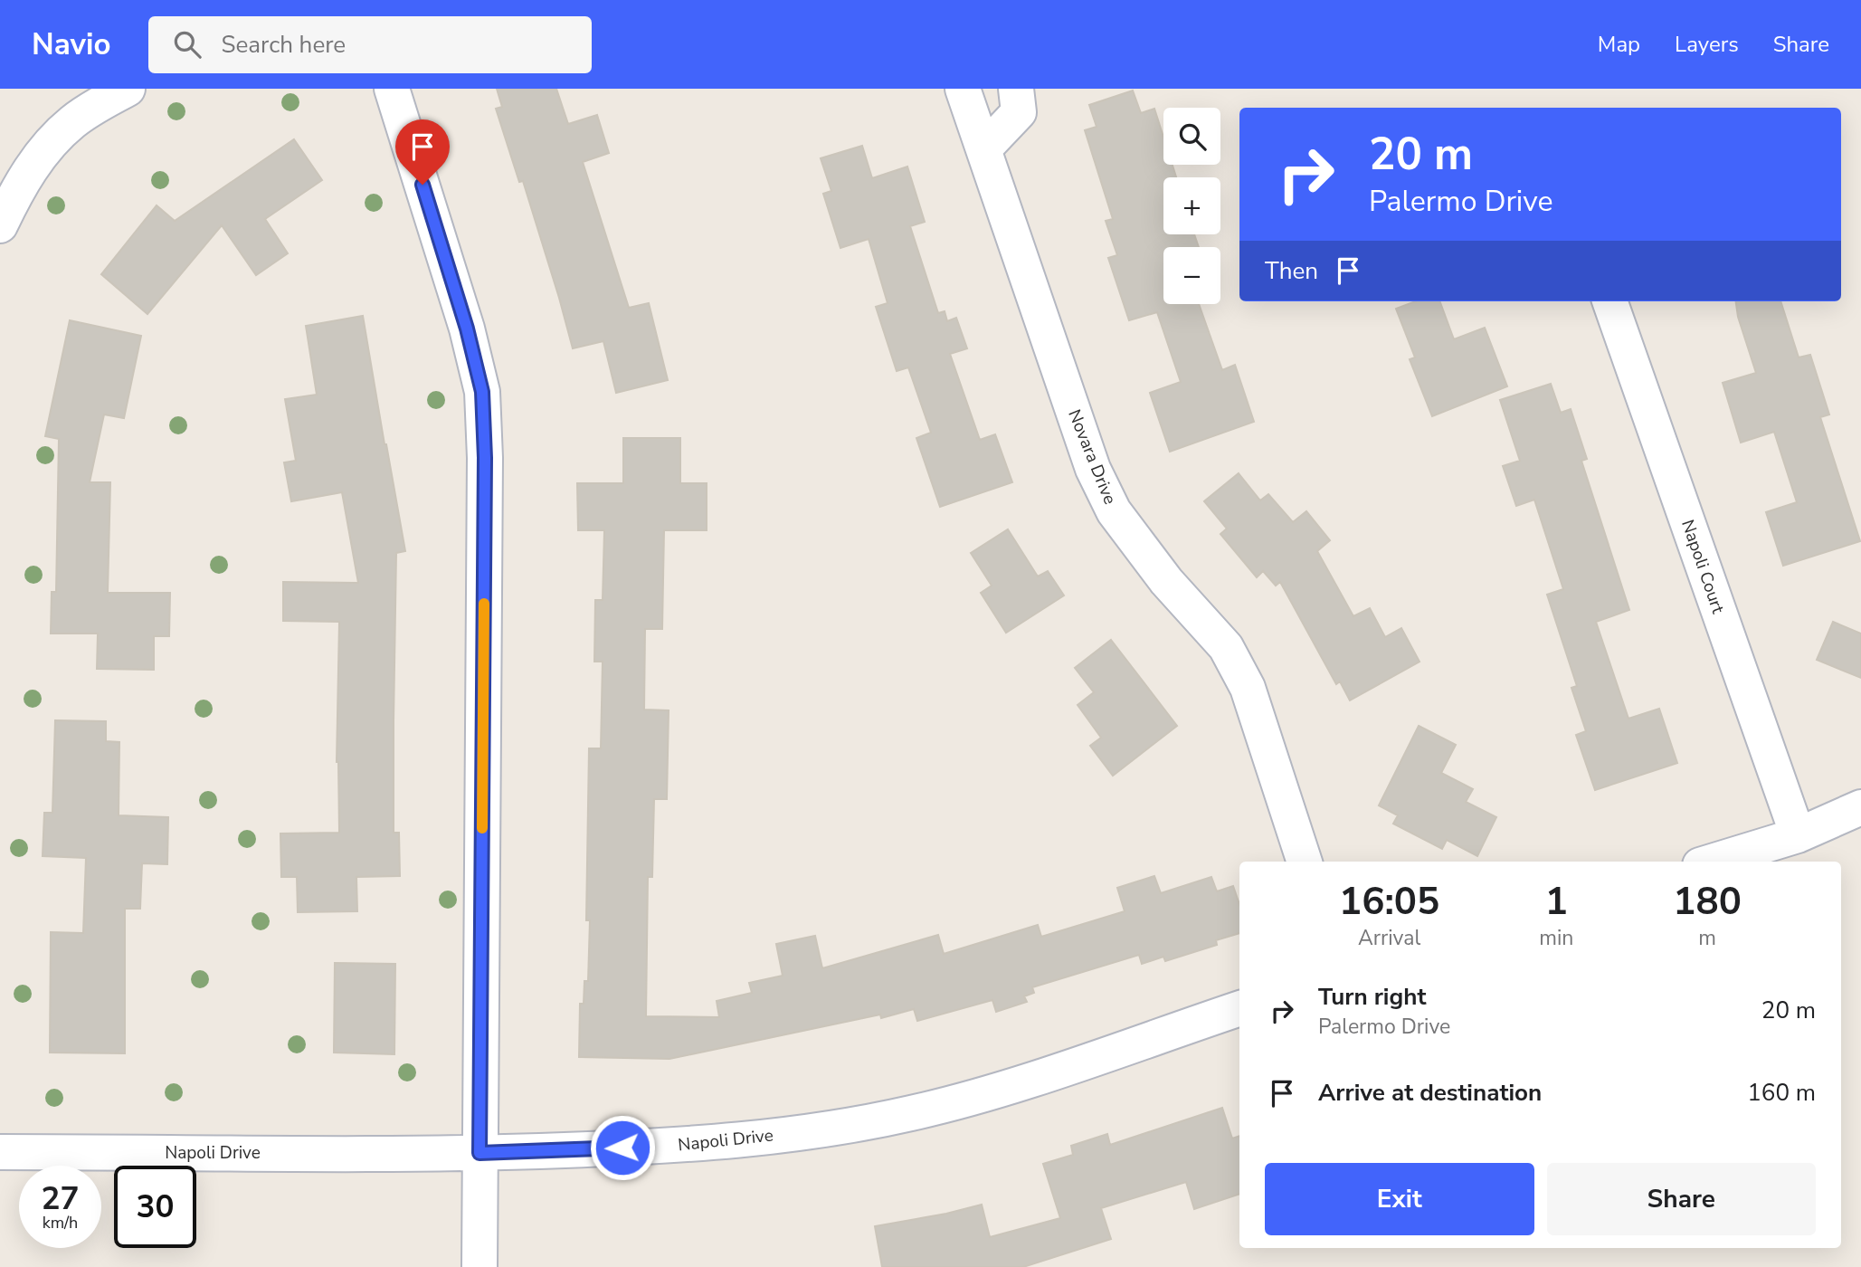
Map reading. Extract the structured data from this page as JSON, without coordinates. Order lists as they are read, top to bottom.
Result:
{
  "streets": {
    "street": ["Novara Drive", "Napoli Court", "Napoli Drive"]
  },
  "page": {
    "header": "Navio",
    "search": "Search here",
    "nav": ["Map", "Layers", "Share"],
    "map_buttons": ["+", "−"],
    "turn": ["20 m", "Palermo Drive"],
    "then": "Then",
    "eta": [
      "16:05",
      "Arrival",
      "1",
      "min",
      "180",
      "m"
    ],
    "list": [
      {
        "name": "Turn right",
        "note": "Palermo Drive",
        "value": "20 m"
      },
      {
        "name": "Arrive at destination",
        "value": "160 m"
      }
    ],
    "buttons": ["Exit", "Share"],
    "speed": "27 km/h",
    "limit": "30"
  }
}
